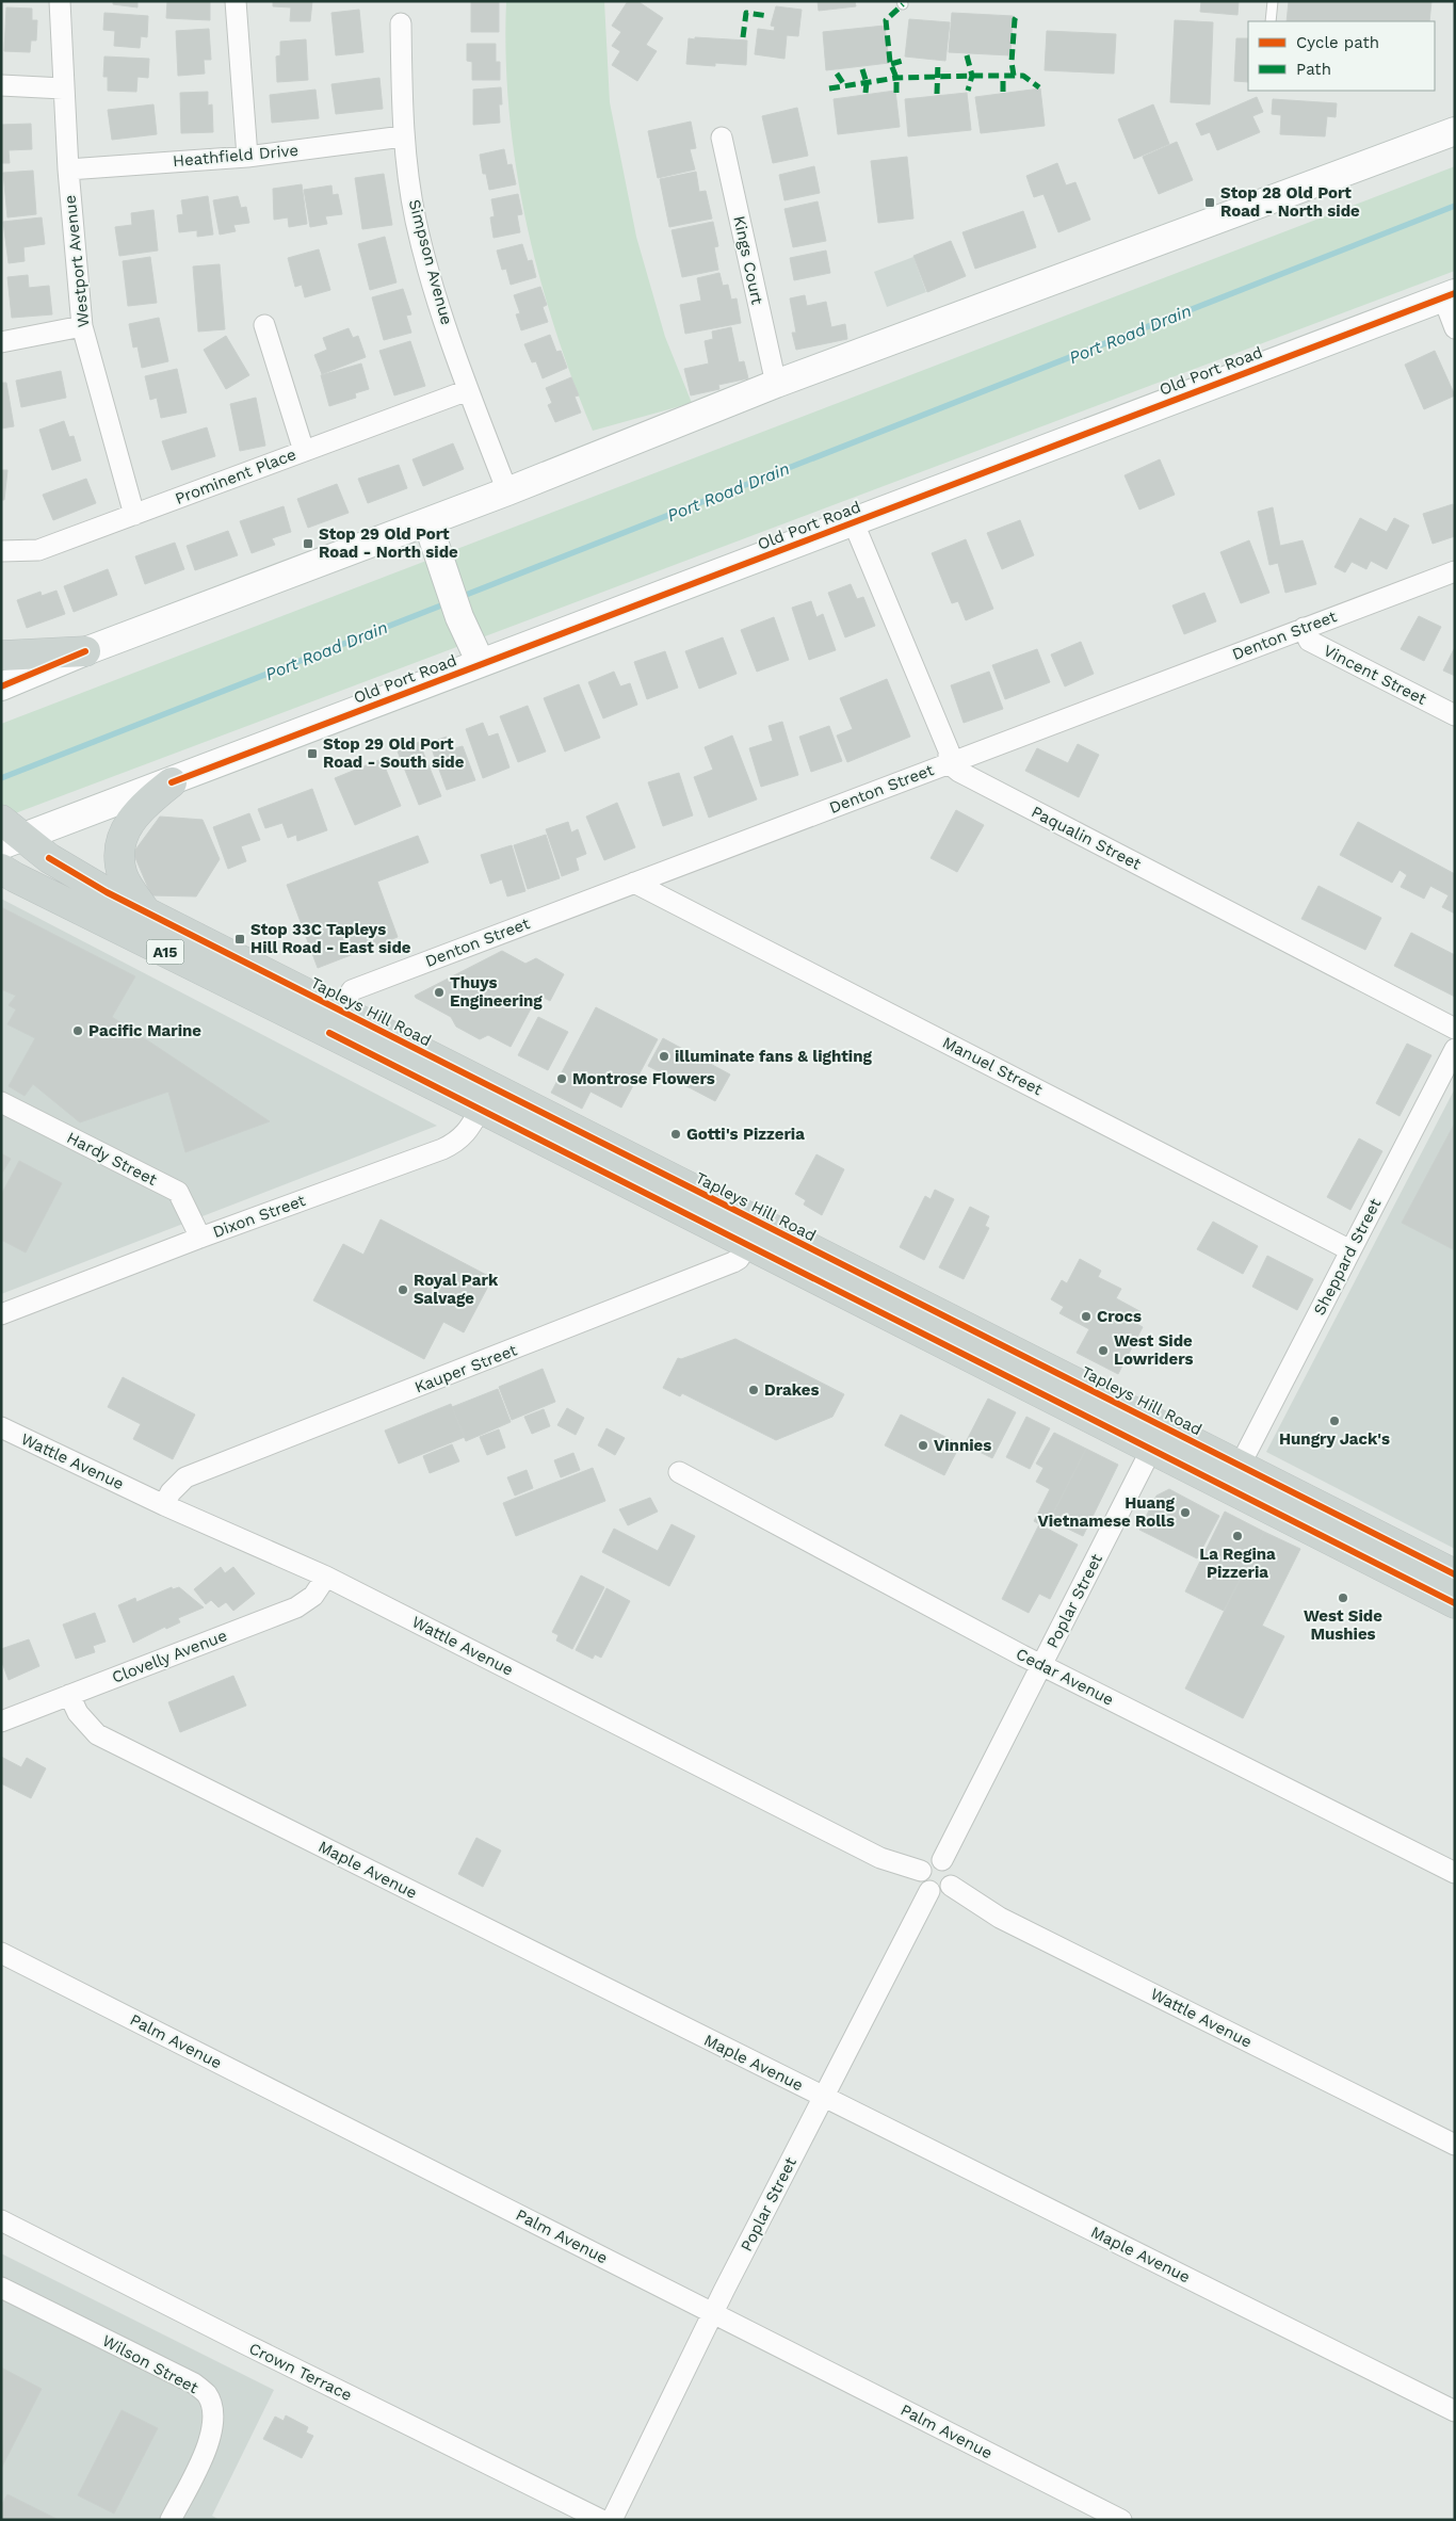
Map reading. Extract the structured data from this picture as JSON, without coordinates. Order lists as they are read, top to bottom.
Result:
{
  "streets": {
    "main road": ["Old Port Road", "A15", "Tapleys Hill Road"],
    "street": [
      "Heathfield Drive",
      "Kings Court",
      "Westport Avenue",
      "Simpson Avenue",
      "Prominent Place",
      "Denton Street",
      "Vincent Street",
      "Paqualin Street",
      "Manuel Street",
      "Hardy Street",
      "Dixon Street",
      "Sheppard Street",
      "Kauper Street",
      "Wattle Avenue",
      "Poplar Street",
      "Clovelly Avenue",
      "Cedar Avenue",
      "Maple Avenue",
      "Palm Avenue",
      "Wilson Street",
      "Crown Terrace"
    ]
  },
  "crossings": [
    ["Heathfield Drive", "Westport Avenue"],
    ["Heathfield Drive", "Simpson Avenue"],
    ["Westport Avenue", "Prominent Place"],
    ["Simpson Avenue", "Prominent Place"],
    ["Old Port Road", "A15"],
    ["Old Port Road", "Tapleys Hill Road"],
    ["Denton Street", "Vincent Street"],
    ["Denton Street", "Paqualin Street"],
    ["Denton Street", "Tapleys Hill Road"],
    ["Denton Street", "Manuel Street"],
    ["A15", "Tapleys Hill Road"],
    ["Tapleys Hill Road", "Dixon Street"],
    ["Tapleys Hill Road", "Sheppard Street"],
    ["Tapleys Hill Road", "Kauper Street"],
    ["Tapleys Hill Road", "Poplar Street"],
    ["Manuel Street", "Sheppard Street"],
    ["Hardy Street", "Dixon Street"],
    ["Kauper Street", "Wattle Avenue"],
    ["Wattle Avenue", "Poplar Street"],
    ["Wattle Avenue", "Clovelly Avenue"],
    ["Poplar Street", "Cedar Avenue"],
    ["Poplar Street", "Maple Avenue"],
    ["Poplar Street", "Palm Avenue"],
    ["Clovelly Avenue", "Maple Avenue"]
  ],
  "water": ["Port Road Drain"],
  "places": {
    "transit": [
      "Stop 28 Old Port Road - North side",
      "Stop 29 Old Port Road - North side",
      "Stop 29 Old Port Road - South side",
      "Stop 33C Tapleys Hill Road - East side"
    ],
    "other": [
      "Thuys Engineering",
      "Pacific Marine",
      "illuminate fans & lighting",
      "Montrose Flowers",
      "Gotti's Pizzeria",
      "Royal Park Salvage",
      "Crocs",
      "West Side Lowriders",
      "Drakes",
      "Hungry Jack's",
      "Vinnies",
      "Huang Vietnamese Rolls",
      "La Regina Pizzeria",
      "West Side Mushies"
    ]
  },
  "legend": ["Cycle path", "Path"]
}
